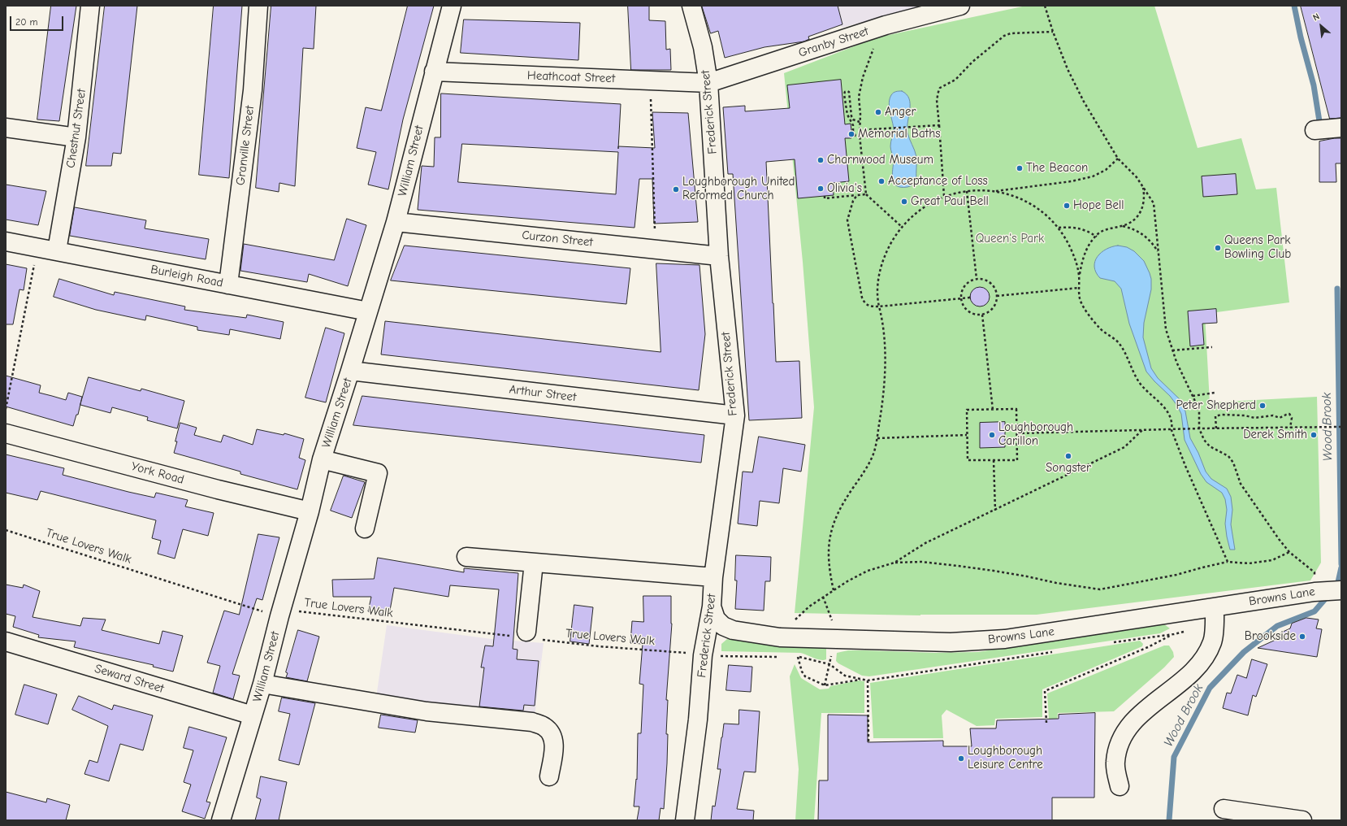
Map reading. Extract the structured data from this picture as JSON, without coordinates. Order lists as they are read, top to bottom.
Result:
{
  "streets": {
    "street": [
      "Granby Street",
      "Heathcoat Street",
      "Frederick Street",
      "Chestnut Street",
      "Granville Street",
      "William Street",
      "Curzon Street",
      "Burleigh Road",
      "Arthur Street",
      "York Road",
      "Browns Lane",
      "Seward Street"
    ],
    "path": ["True Lovers Walk"]
  },
  "crossings": [
    ["Granby Street", "Heathcoat Street"],
    ["Granby Street", "Frederick Street"],
    ["Heathcoat Street", "Frederick Street"],
    ["Heathcoat Street", "William Street"],
    ["Frederick Street", "Curzon Street"],
    ["Frederick Street", "Arthur Street"],
    ["Frederick Street", "True Lovers Walk"],
    ["Frederick Street", "Browns Lane"],
    ["Chestnut Street", "Burleigh Road"],
    ["Granville Street", "Burleigh Road"],
    ["William Street", "Curzon Street"],
    ["William Street", "Burleigh Road"],
    ["William Street", "Arthur Street"],
    ["William Street", "York Road"],
    ["William Street", "True Lovers Walk"],
    ["William Street", "Seward Street"]
  ],
  "water": ["Wood Brook"],
  "parks": ["Queen's Park"],
  "places": [
    "Anger",
    "Memorial Baths",
    "Charnwood Museum",
    "The Beacon",
    "Acceptance of Loss",
    "Olivia's",
    "Loughborough United Reformed Church",
    "Great Paul Bell",
    "Hope Bell",
    "Queens Park Bowling Club",
    "Peter Shepherd",
    "Loughborough Carillon",
    "Derek Smith",
    "Songster",
    "Brookside",
    "Loughborough Leisure Centre"
  ],
  "scale_bar": "20 m",
  "north": "top left"
}
